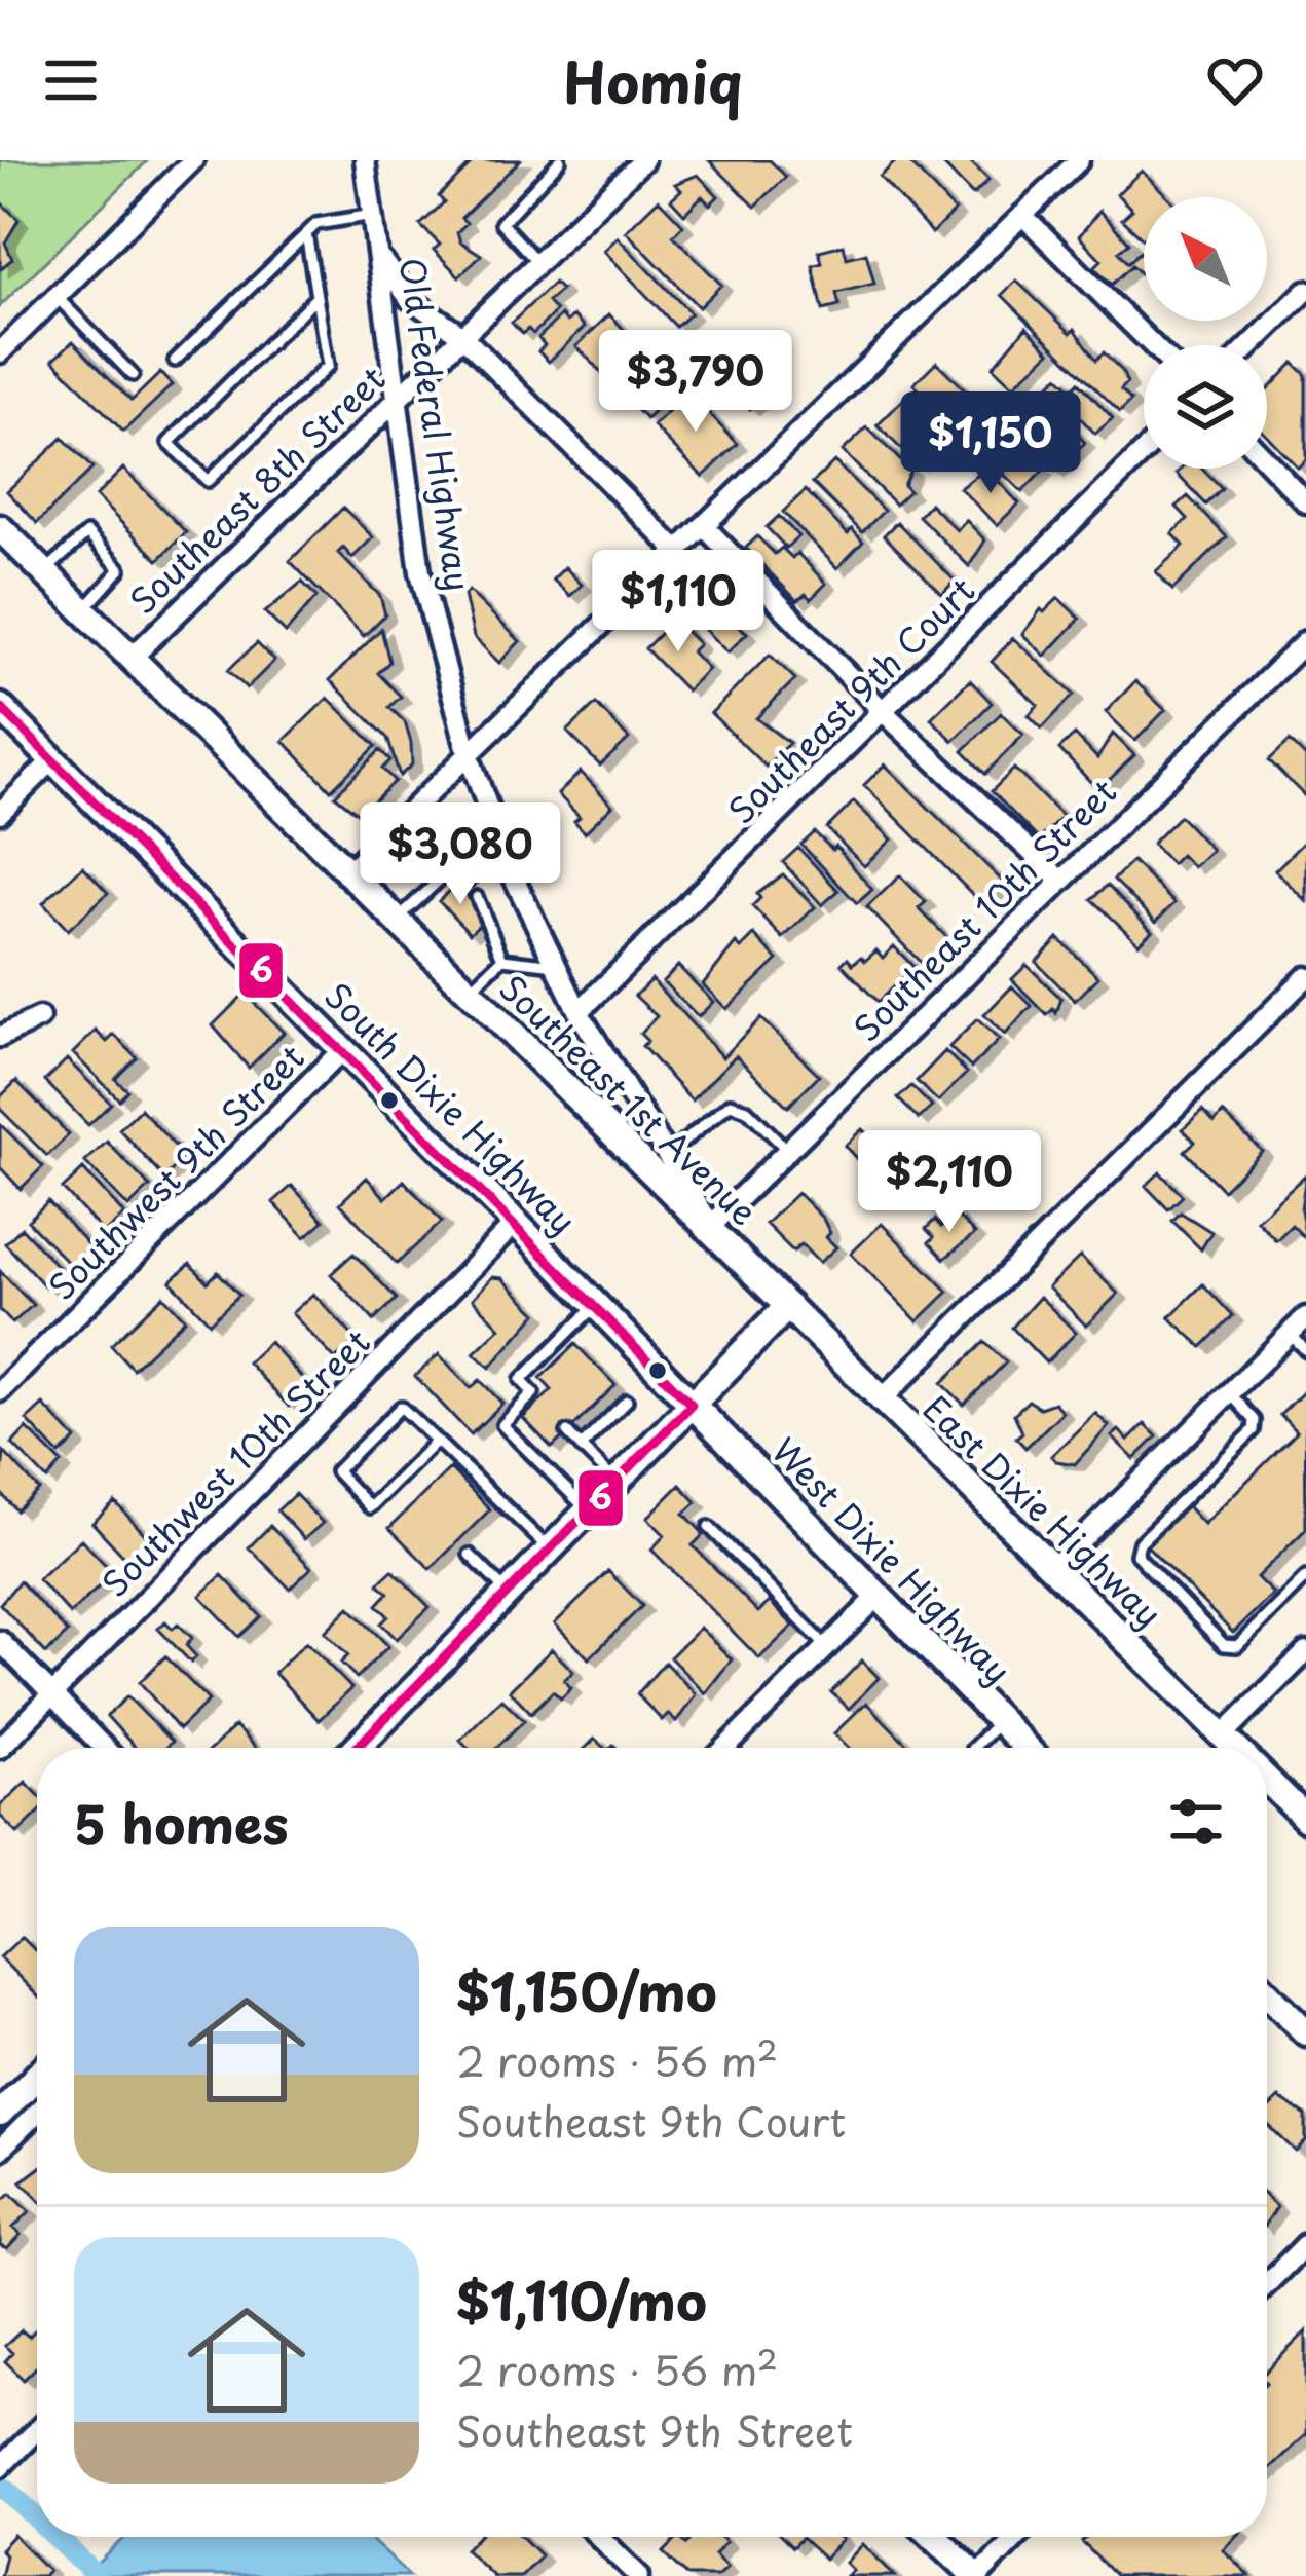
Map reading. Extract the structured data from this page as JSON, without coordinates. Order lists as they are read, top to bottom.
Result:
{
  "streets": {
    "main road": [
      "Southeast 1st Avenue",
      "South Dixie Highway",
      "East Dixie Highway",
      "West Dixie Highway"
    ],
    "street": [
      "Old Federal Highway",
      "Southeast 8th Street",
      "Southeast 9th Court",
      "Southeast 10th Street",
      "Southwest 9th Street",
      "Southwest 10th Street"
    ]
  },
  "crossings": [
    ["Old Federal Highway", "Southeast 8th Street"],
    ["Old Federal Highway", "Southeast 9th Court"],
    ["Old Federal Highway", "Southeast 10th Street"],
    ["Old Federal Highway", "Southeast 1st Avenue"],
    ["Southeast 8th Street", "Southeast 1st Avenue"],
    ["Southeast 10th Street", "Southeast 1st Avenue"],
    ["Southeast 1st Avenue", "East Dixie Highway"],
    ["South Dixie Highway", "Southwest 9th Street"],
    ["South Dixie Highway", "Southwest 10th Street"],
    ["South Dixie Highway", "West Dixie Highway"]
  ],
  "lines": ["transit line 6"],
  "north": "top left",
  "page": {
    "header": "Homiq",
    "price": [
      "$3,790",
      "$1,150",
      "$1,110",
      "$3,080",
      "$2,110"
    ],
    "heading": "5 homes",
    "list": [
      {
        "name": "$1,150/mo",
        "note": "2 rooms · 56 m² · Southeast 9th Court"
      },
      {
        "name": "$1,110/mo",
        "note": "2 rooms · 56 m² · Southeast 9th Street"
      }
    ]
  }
}
